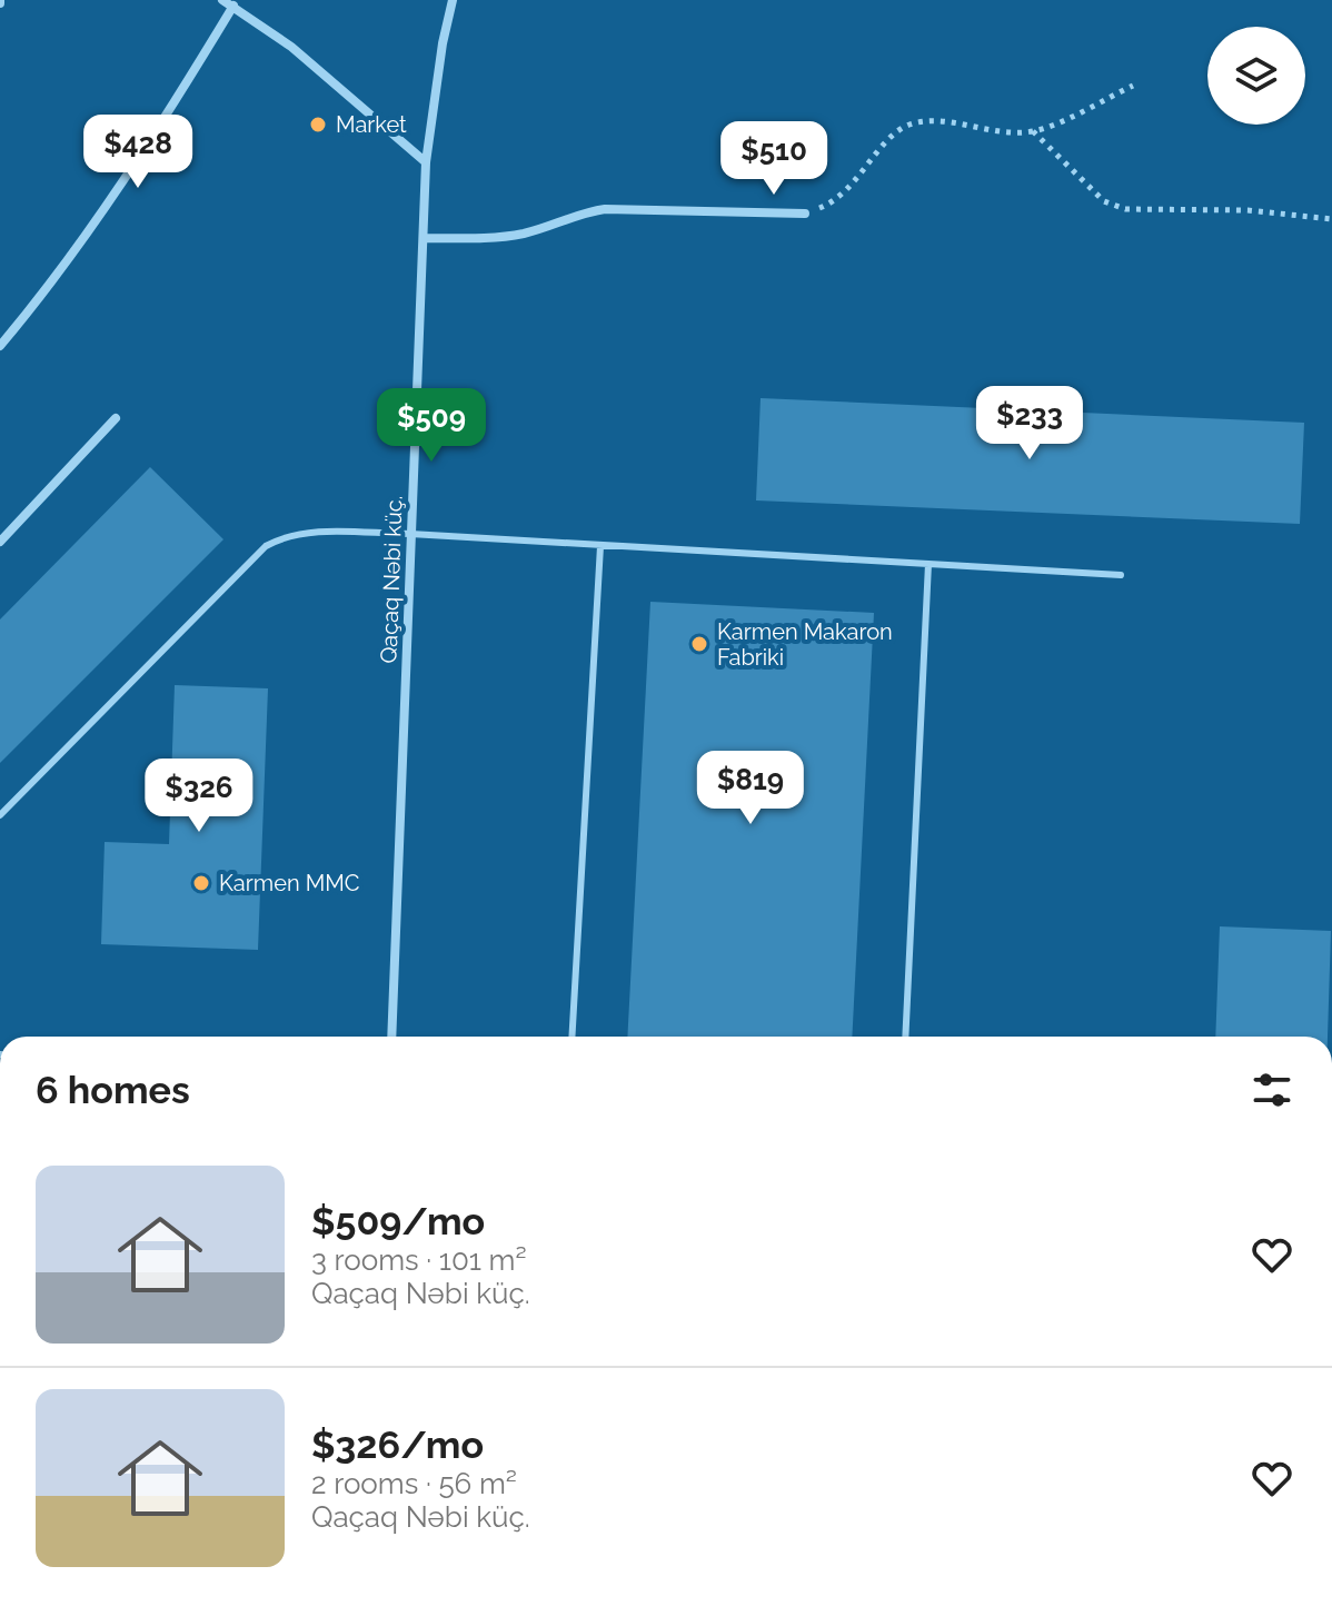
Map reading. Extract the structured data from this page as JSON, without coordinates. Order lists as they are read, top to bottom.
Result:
{
  "streets": {
    "street": ["Qaçaq Nəbi küç."]
  },
  "places": ["Market", "Karmen Makaron Fabriki", "Karmen MMC"],
  "page": {
    "price": [
      "$428",
      "$510",
      "$233",
      "$509",
      "$819",
      "$326"
    ],
    "heading": "6 homes",
    "list": [
      {
        "name": "$509/mo",
        "note": "3 rooms · 101 m² · Qaçaq Nəbi küç."
      },
      {
        "name": "$326/mo",
        "note": "2 rooms · 56 m² · Qaçaq Nəbi küç."
      }
    ]
  }
}
